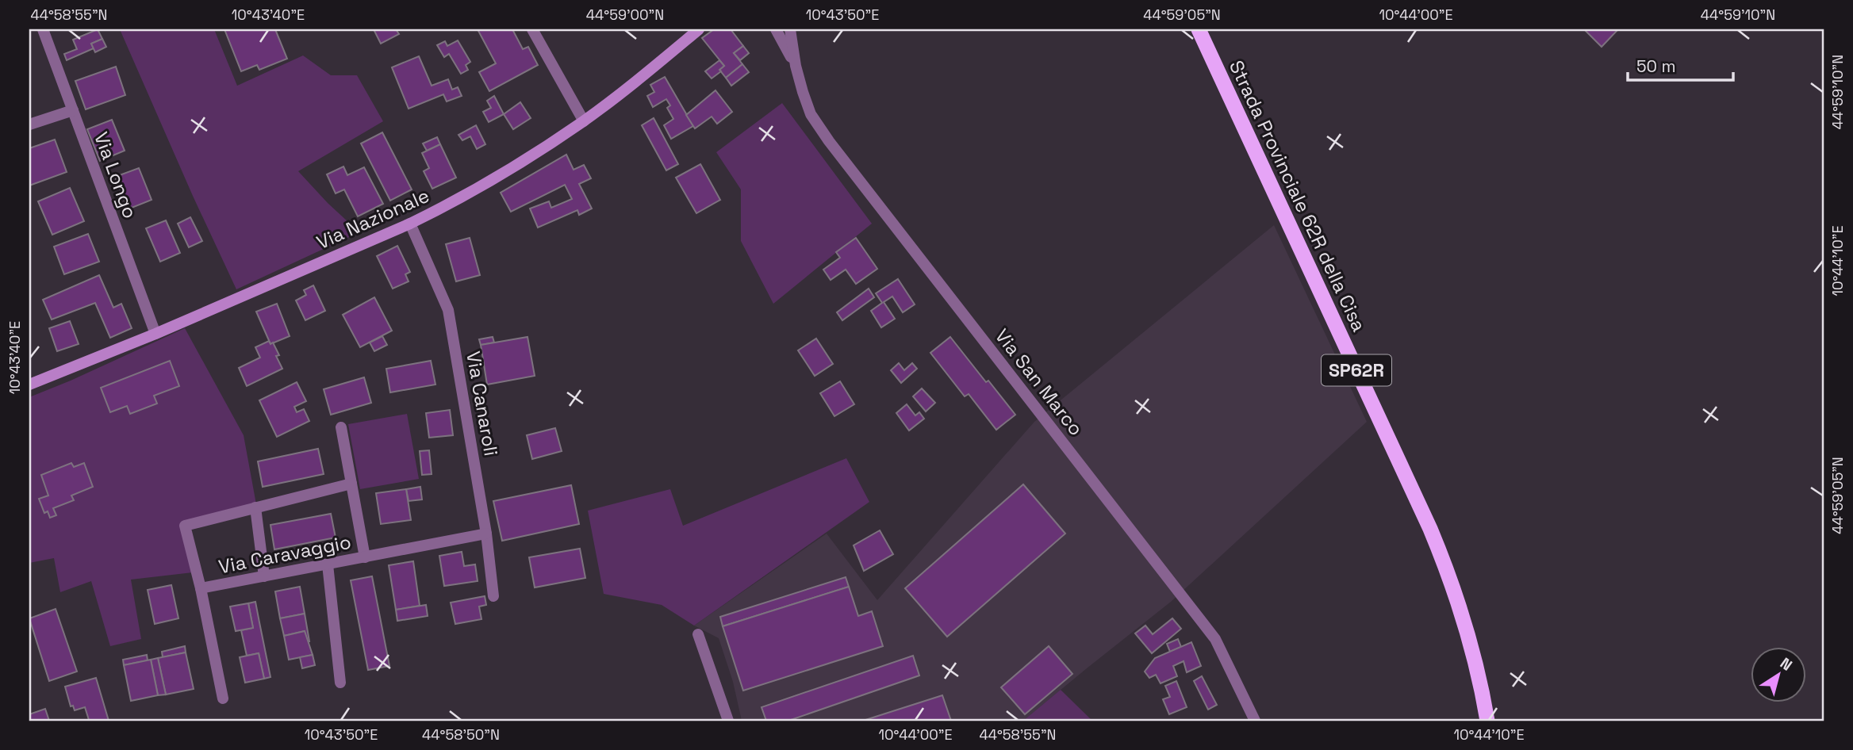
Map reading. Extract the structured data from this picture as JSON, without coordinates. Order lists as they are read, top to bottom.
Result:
{
  "streets": {
    "highway": ["Strada Provinciale 62R della Cisa", "SP62R"],
    "main road": ["Via Nazionale"],
    "street": [
      "Via Longo",
      "Via San Marco",
      "Via Canaroli",
      "Via Caravaggio"
    ]
  },
  "crossings": [
    ["Via Longo", "Via Nazionale"],
    ["Via Nazionale", "Via Canaroli"],
    ["Via Canaroli", "Via Caravaggio"]
  ],
  "scale_bar": "50 m",
  "north": "top right",
  "coordinates": [
    "44°58'55\"N",
    "10°43'40\"E",
    "44°59'00\"N",
    "10°43'50\"E",
    "44°59'05\"N",
    "10°44'00\"E",
    "44°59'10\"N",
    "10°44'10\"E",
    "44°58'50\"N"
  ]
}
